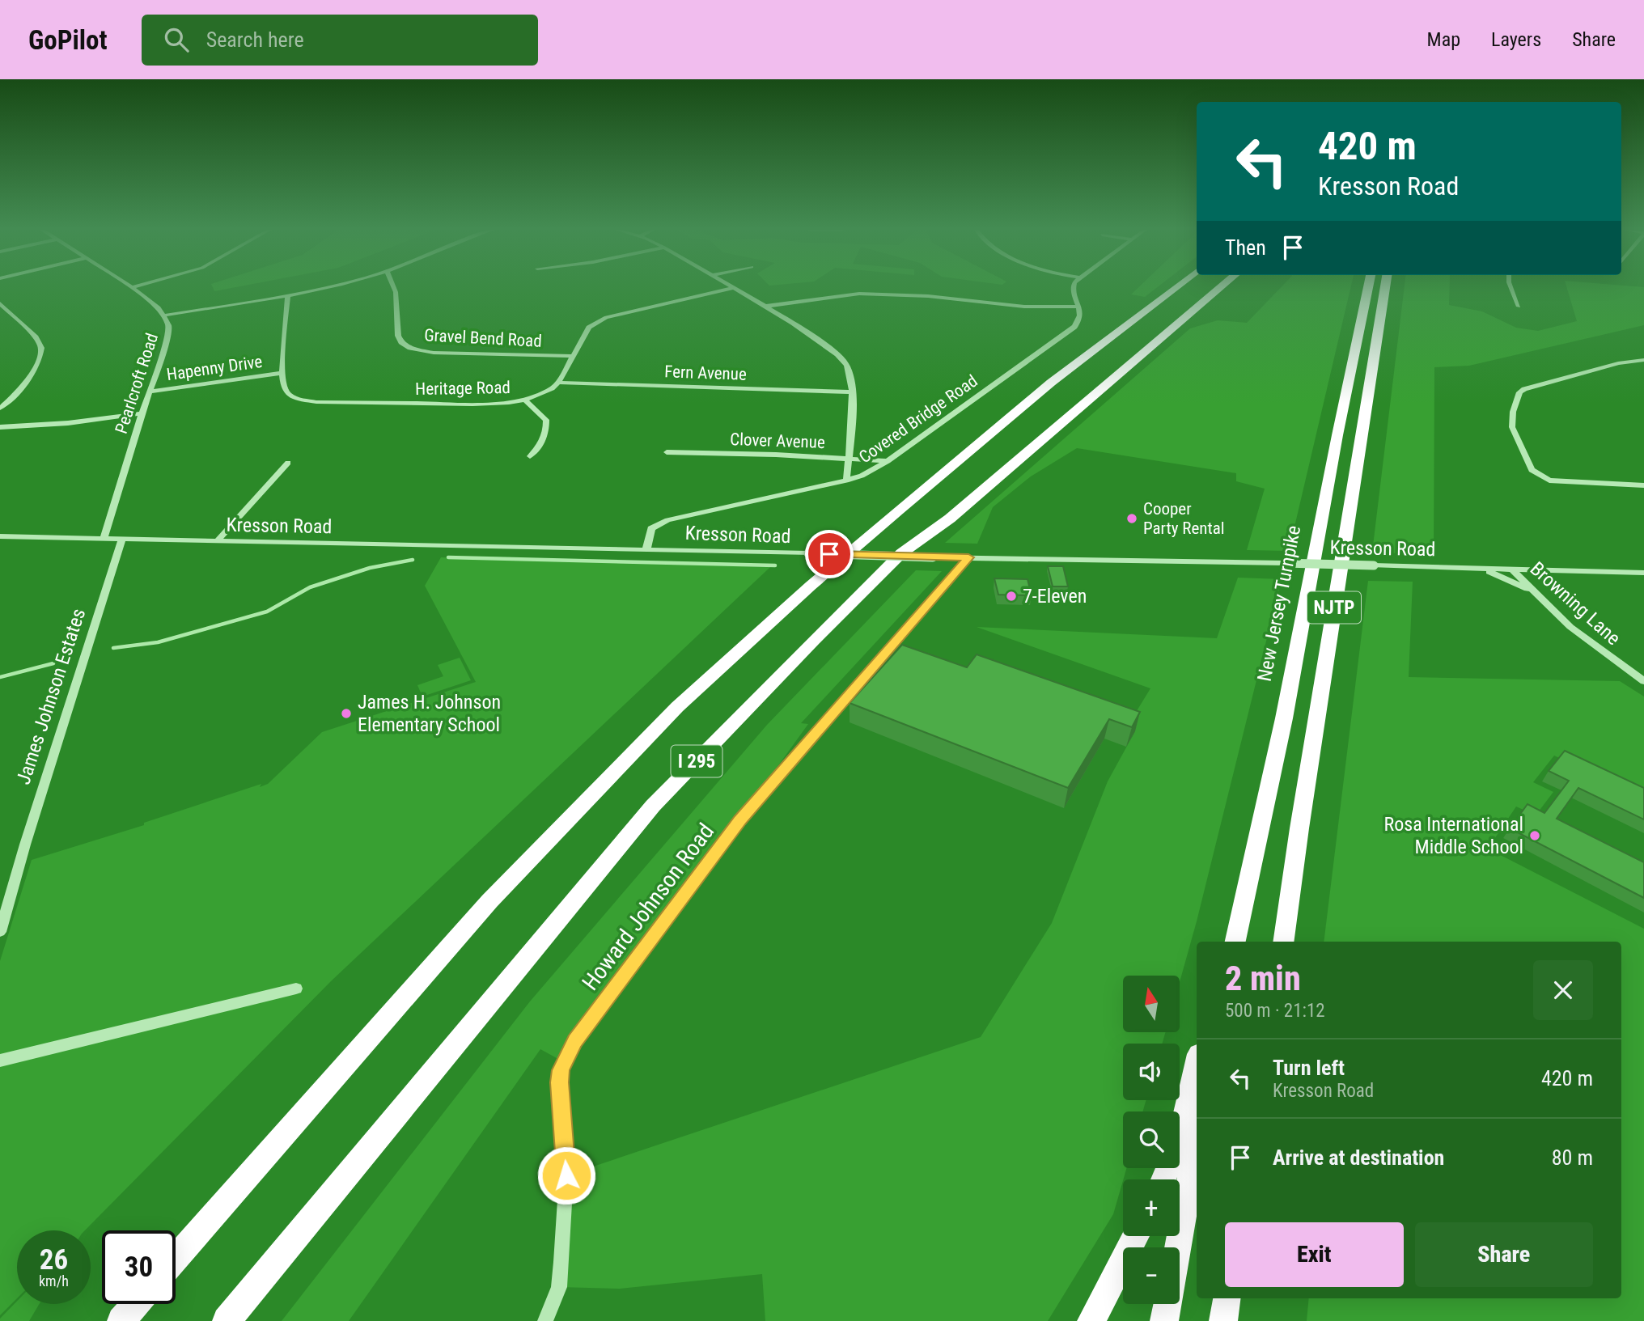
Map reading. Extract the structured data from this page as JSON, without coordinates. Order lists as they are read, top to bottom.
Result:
{
  "streets": {
    "highway": ["New Jersey Turnpike", "NJTP", "I 295"],
    "street": [
      "Gravel Bend Road",
      "Hapenny Drive",
      "Fern Avenue",
      "Pearlcroft Road",
      "Heritage Road",
      "Covered Bridge Road",
      "Clover Avenue",
      "Kresson Road",
      "Browning Lane",
      "James Johnson Estates",
      "Howard Johnson Road"
    ]
  },
  "crossings": [
    ["Hapenny Drive", "Pearlcroft Road"],
    ["Hapenny Drive", "Heritage Road"],
    ["Fern Avenue", "Heritage Road"],
    ["Pearlcroft Road", "Kresson Road"],
    ["Covered Bridge Road", "Clover Avenue"],
    ["Covered Bridge Road", "Kresson Road"],
    ["Kresson Road", "Browning Lane"],
    ["Kresson Road", "James Johnson Estates"],
    ["Kresson Road", "Howard Johnson Road"]
  ],
  "places": [
    "Cooper Party Rental",
    "7-Eleven",
    "James H. Johnson Elementary School",
    "Rosa International Middle School"
  ],
  "north": "top",
  "page": {
    "header": "GoPilot",
    "search": "Search here",
    "nav": ["Map", "Layers", "Share"],
    "turn": ["420 m", "Kresson Road"],
    "then": "Then",
    "heading": ["2 min", "500 m · 21:12"],
    "map_buttons": ["+", "−"],
    "list": [
      {
        "name": "Turn left",
        "note": "Kresson Road",
        "value": "420 m"
      },
      {
        "name": "Arrive at destination",
        "value": "80 m"
      }
    ],
    "buttons": ["Exit", "Share"],
    "speed": "26 km/h",
    "limit": "30"
  }
}
